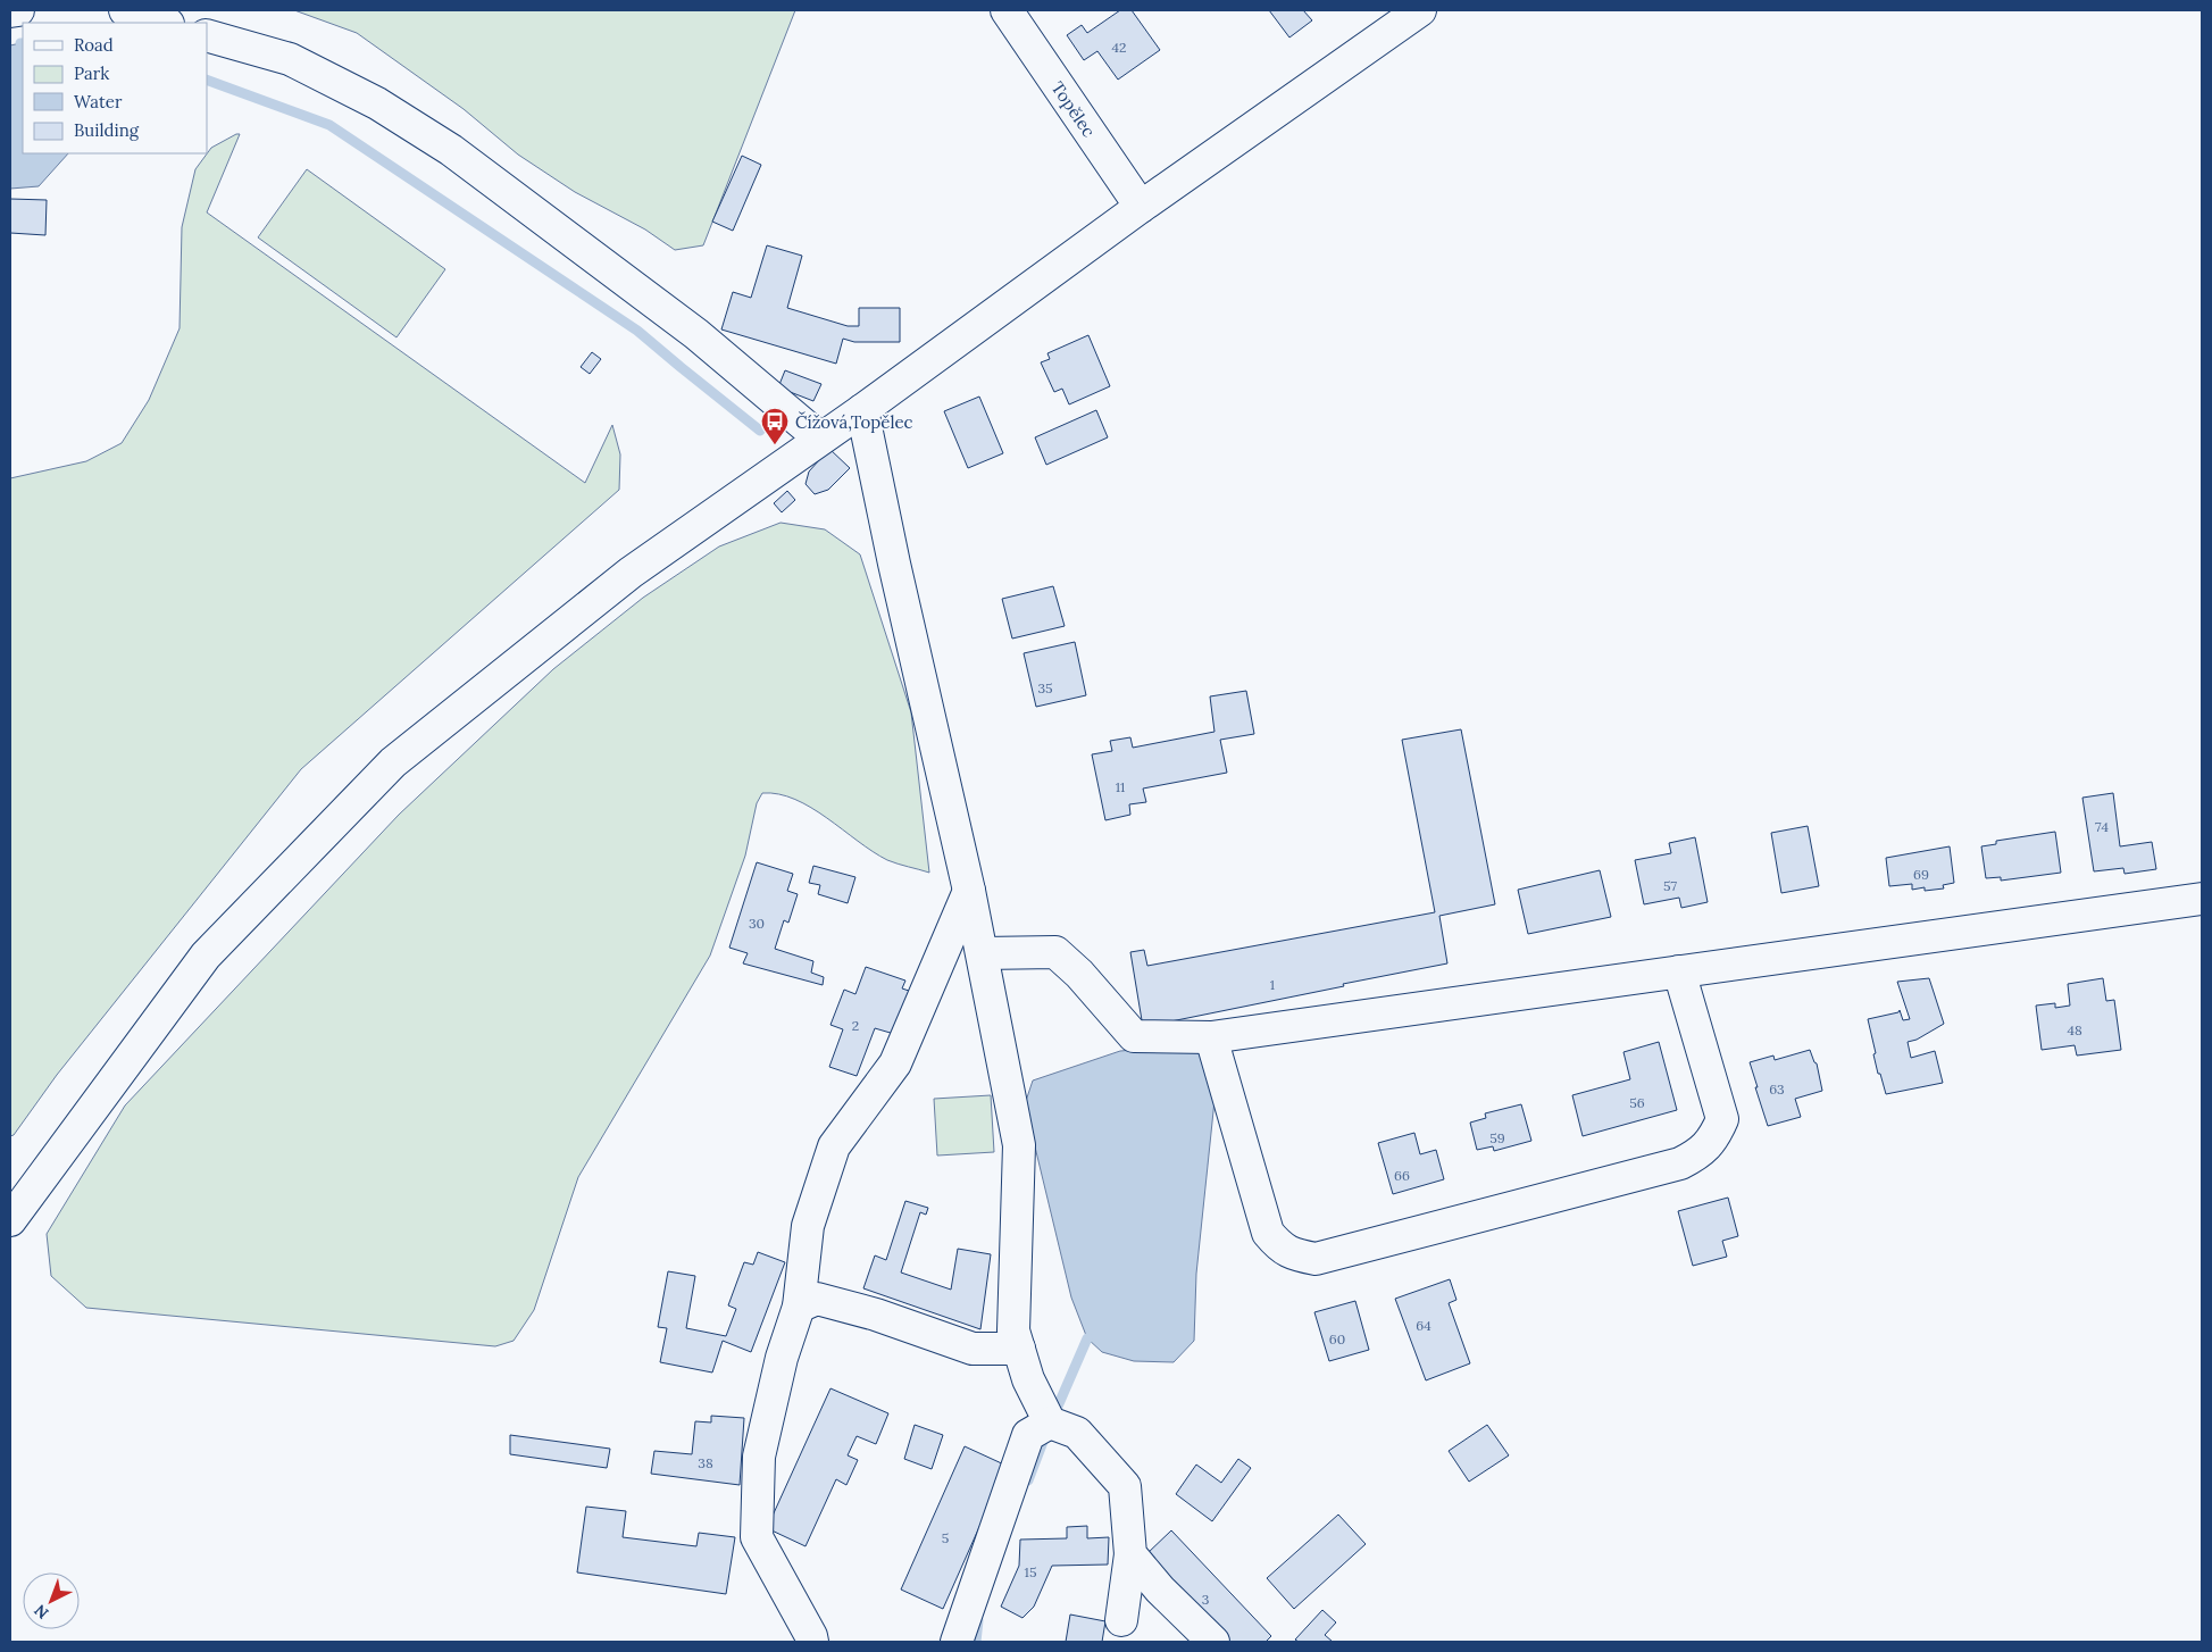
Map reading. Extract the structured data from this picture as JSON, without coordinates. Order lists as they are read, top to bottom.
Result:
{
  "streets": {
    "street": ["Topělec"]
  },
  "places": {
    "bus stop": ["Čížová,Topělec"]
  },
  "house_numbers": [
    "42",
    "35",
    "11",
    "74",
    "69",
    "57",
    "30",
    "1",
    "2",
    "48",
    "63",
    "56",
    "59",
    "66",
    "64",
    "60",
    "38",
    "5",
    "15",
    "3"
  ],
  "legend": [
    "Road",
    "Park",
    "Water",
    "Building"
  ],
  "north": "bottom left"
}
